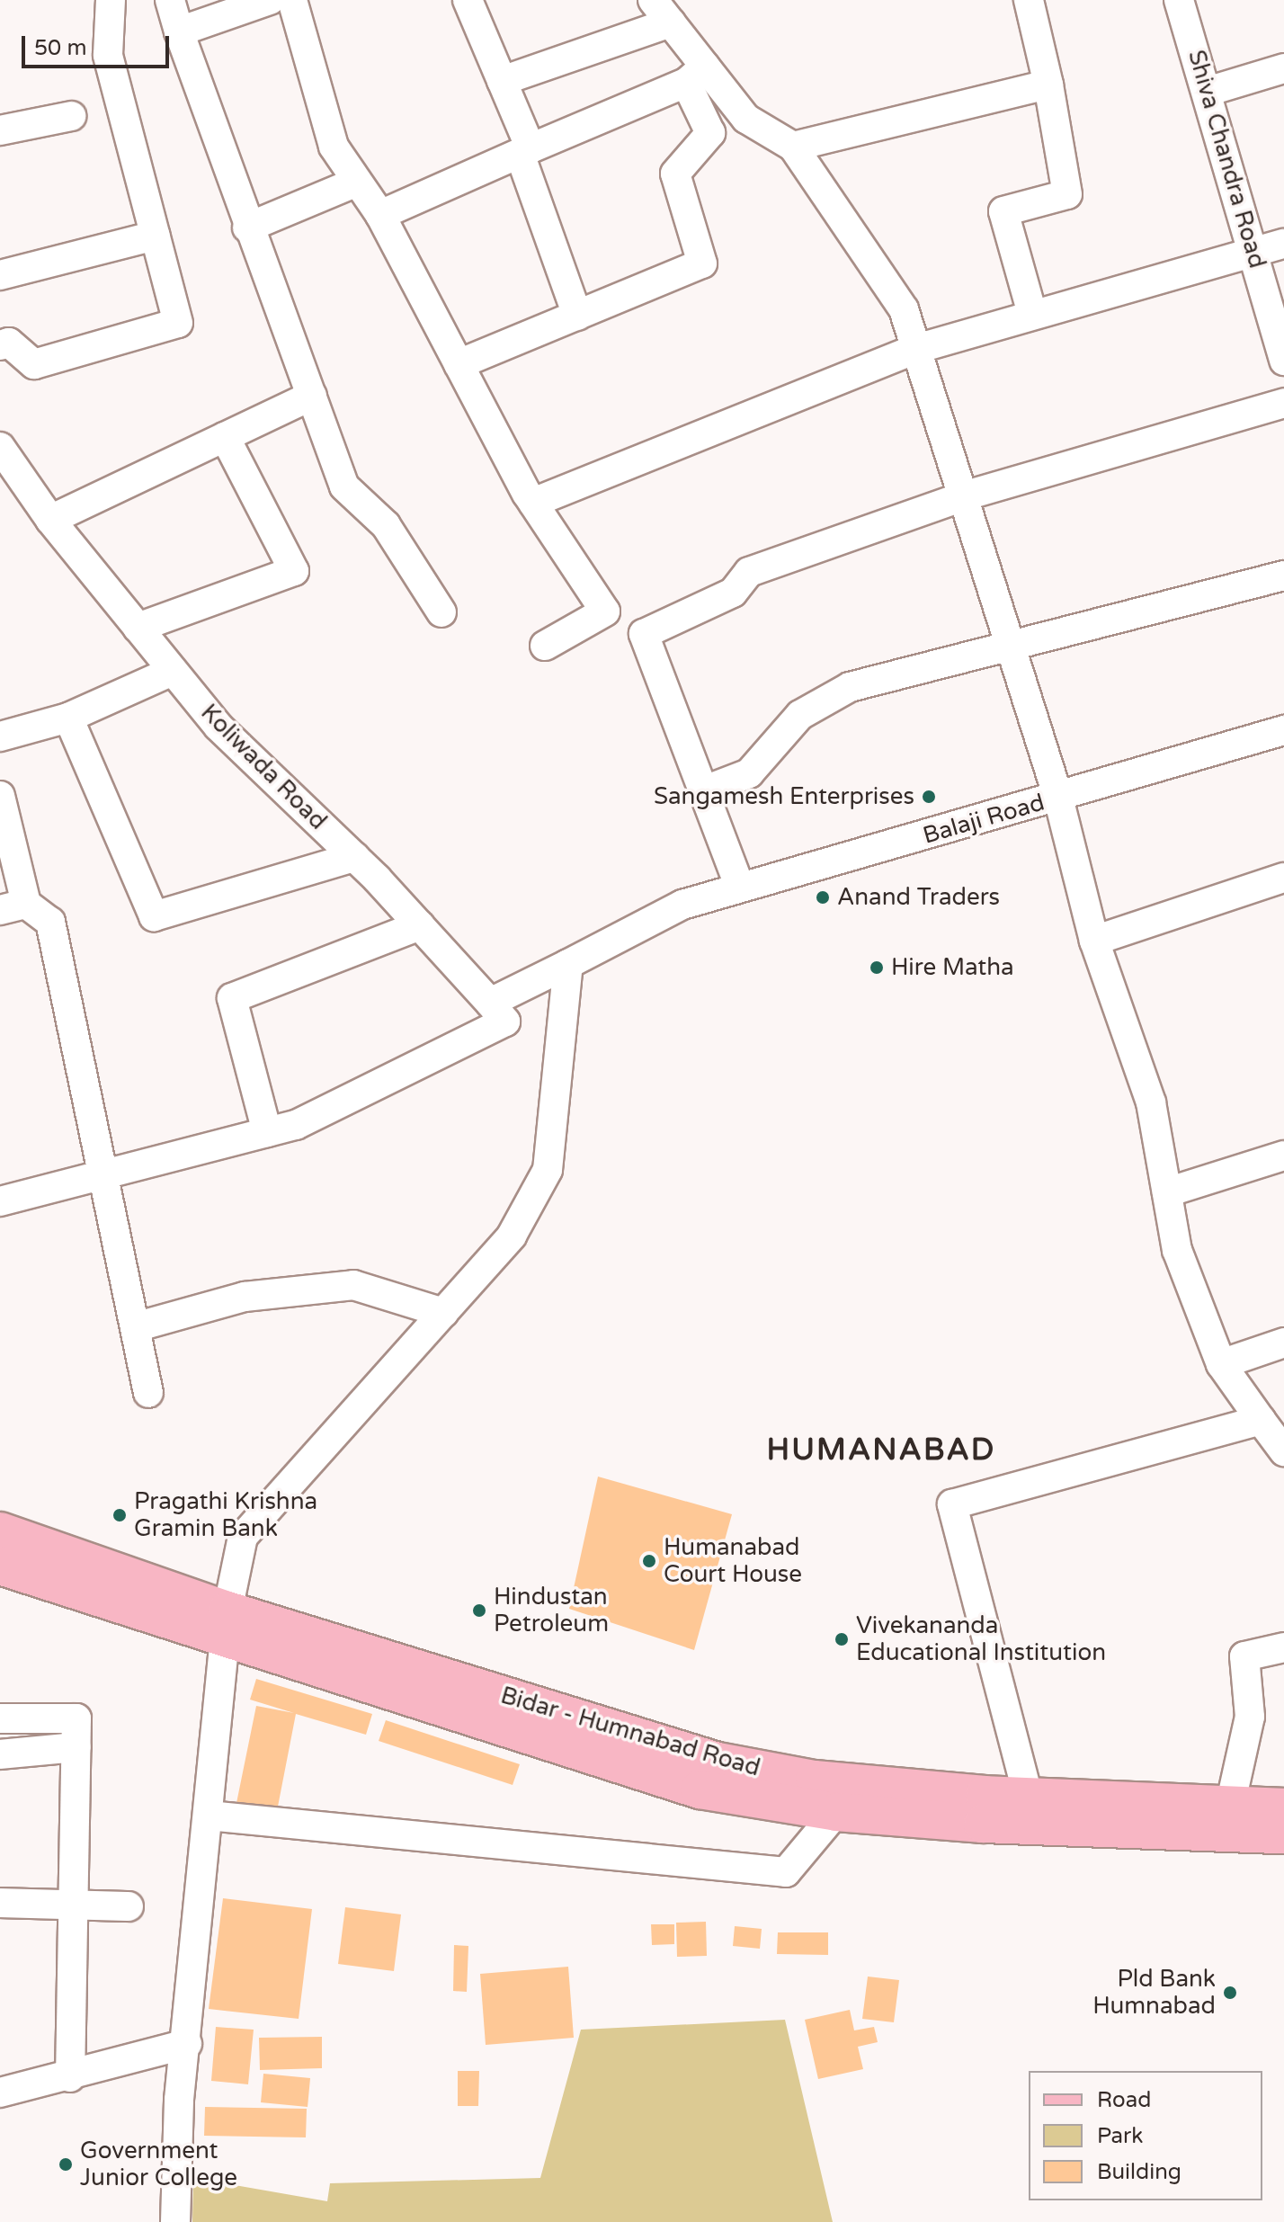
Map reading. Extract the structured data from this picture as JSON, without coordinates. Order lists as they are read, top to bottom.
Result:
{
  "streets": {
    "main road": ["Bidar - Humnabad Road"],
    "street": ["Shiva Chandra Road", "Koliwada Road", "Balaji Road"]
  },
  "districts": ["HUMANABAD"],
  "places": [
    "Sangamesh Enterprises",
    "Anand Traders",
    "Hire Matha",
    "Pragathi Krishna Gramin Bank",
    "Humanabad Court House",
    "Hindustan Petroleum",
    "Vivekananda Educational Institution",
    "Pld Bank Humnabad",
    "Government Junior College"
  ],
  "legend": ["Road", "Park", "Building"],
  "scale_bar": "50 m"
}
